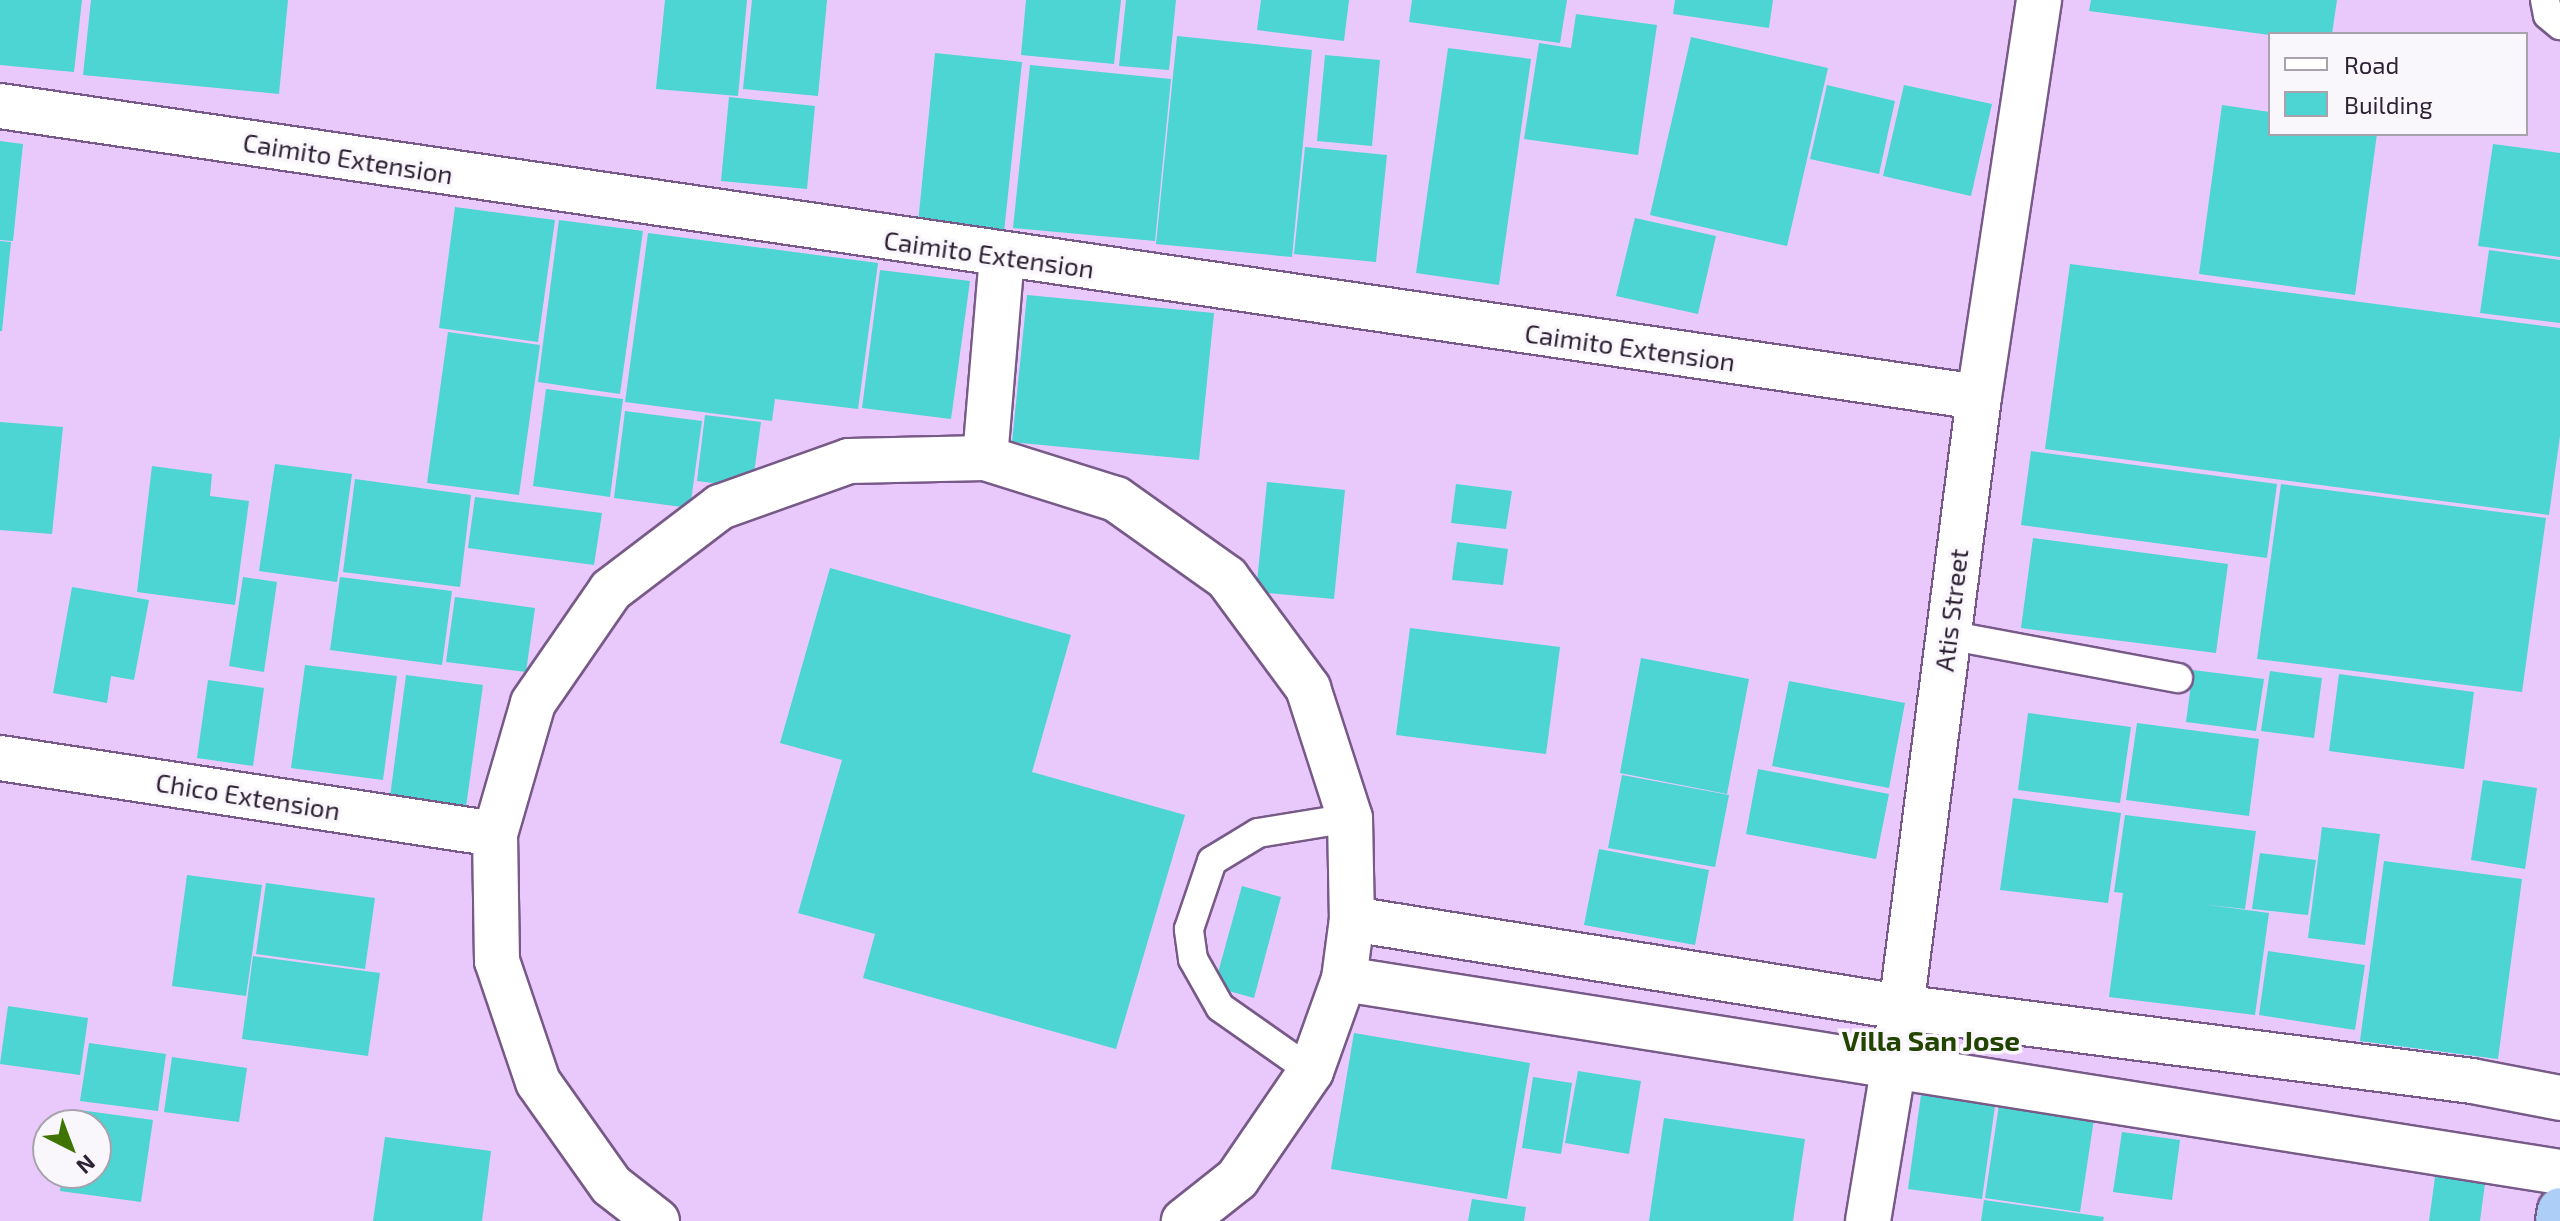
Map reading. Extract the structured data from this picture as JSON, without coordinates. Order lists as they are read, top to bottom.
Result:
{
  "streets": {
    "street": ["Caimito Extension", "Atis Street", "Chico Extension"]
  },
  "crossings": [
    ["Caimito Extension", "Atis Street"]
  ],
  "districts": ["Villa San Jose"],
  "legend": ["Road", "Building"],
  "north": "bottom right"
}
